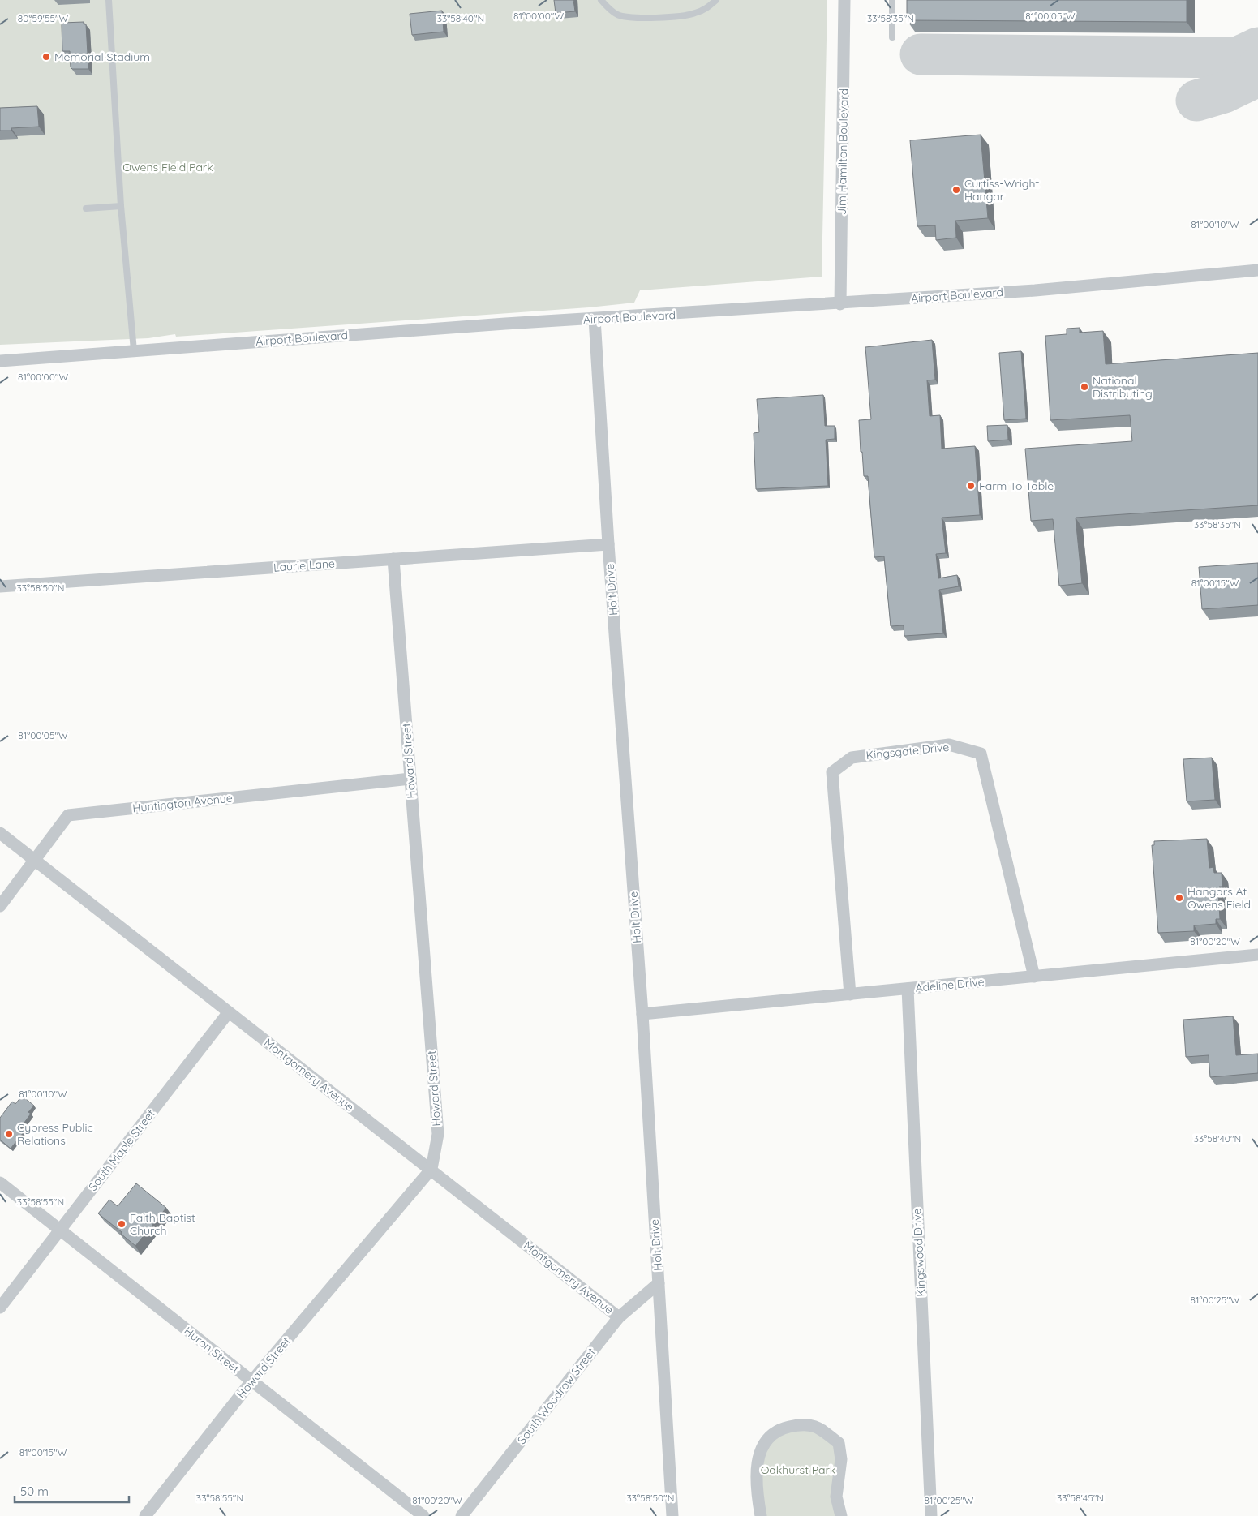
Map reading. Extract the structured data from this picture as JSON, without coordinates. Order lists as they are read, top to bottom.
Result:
{
  "streets": {
    "street": [
      "Jim Hamilton Boulevard",
      "Airport Boulevard",
      "Laurie Lane",
      "Holt Drive",
      "Kingsgate Drive",
      "Howard Street",
      "Huntington Avenue",
      "Adeline Drive",
      "Montgomery Avenue",
      "South Maple Street",
      "Kingswood Drive",
      "Huron Street",
      "South Woodrow Street"
    ]
  },
  "crossings": [
    ["Jim Hamilton Boulevard", "Airport Boulevard"],
    ["Airport Boulevard", "Holt Drive"],
    ["Laurie Lane", "Holt Drive"],
    ["Laurie Lane", "Howard Street"],
    ["Holt Drive", "Adeline Drive"],
    ["Holt Drive", "South Woodrow Street"],
    ["Kingsgate Drive", "Adeline Drive"],
    ["Howard Street", "Huntington Avenue"],
    ["Howard Street", "Montgomery Avenue"],
    ["Howard Street", "Huron Street"],
    ["Huntington Avenue", "Montgomery Avenue"],
    ["Adeline Drive", "Kingswood Drive"],
    ["Montgomery Avenue", "South Maple Street"],
    ["Montgomery Avenue", "South Woodrow Street"],
    ["South Maple Street", "Huron Street"]
  ],
  "parks": ["Owens Field Park", "Oakhurst Park"],
  "places": [
    "Memorial Stadium",
    "Curtiss-Wright Hangar",
    "National Distributing",
    "Farm To Table",
    "Hangars At Owens Field",
    "Cypress Public Relations",
    "Faith Baptist Church"
  ],
  "scale_bar": "50 m",
  "coordinates": [
    "81°00'00\"W",
    "81°00'05\"W",
    "33°58'40\"N",
    "33°58'35\"N",
    "80°59'55\"W",
    "81°00'10\"W",
    "81°00'15\"W",
    "33°58'50\"N",
    "81°00'20\"W",
    "33°58'55\"N",
    "81°00'25\"W",
    "33°58'45\"N"
  ]
}
